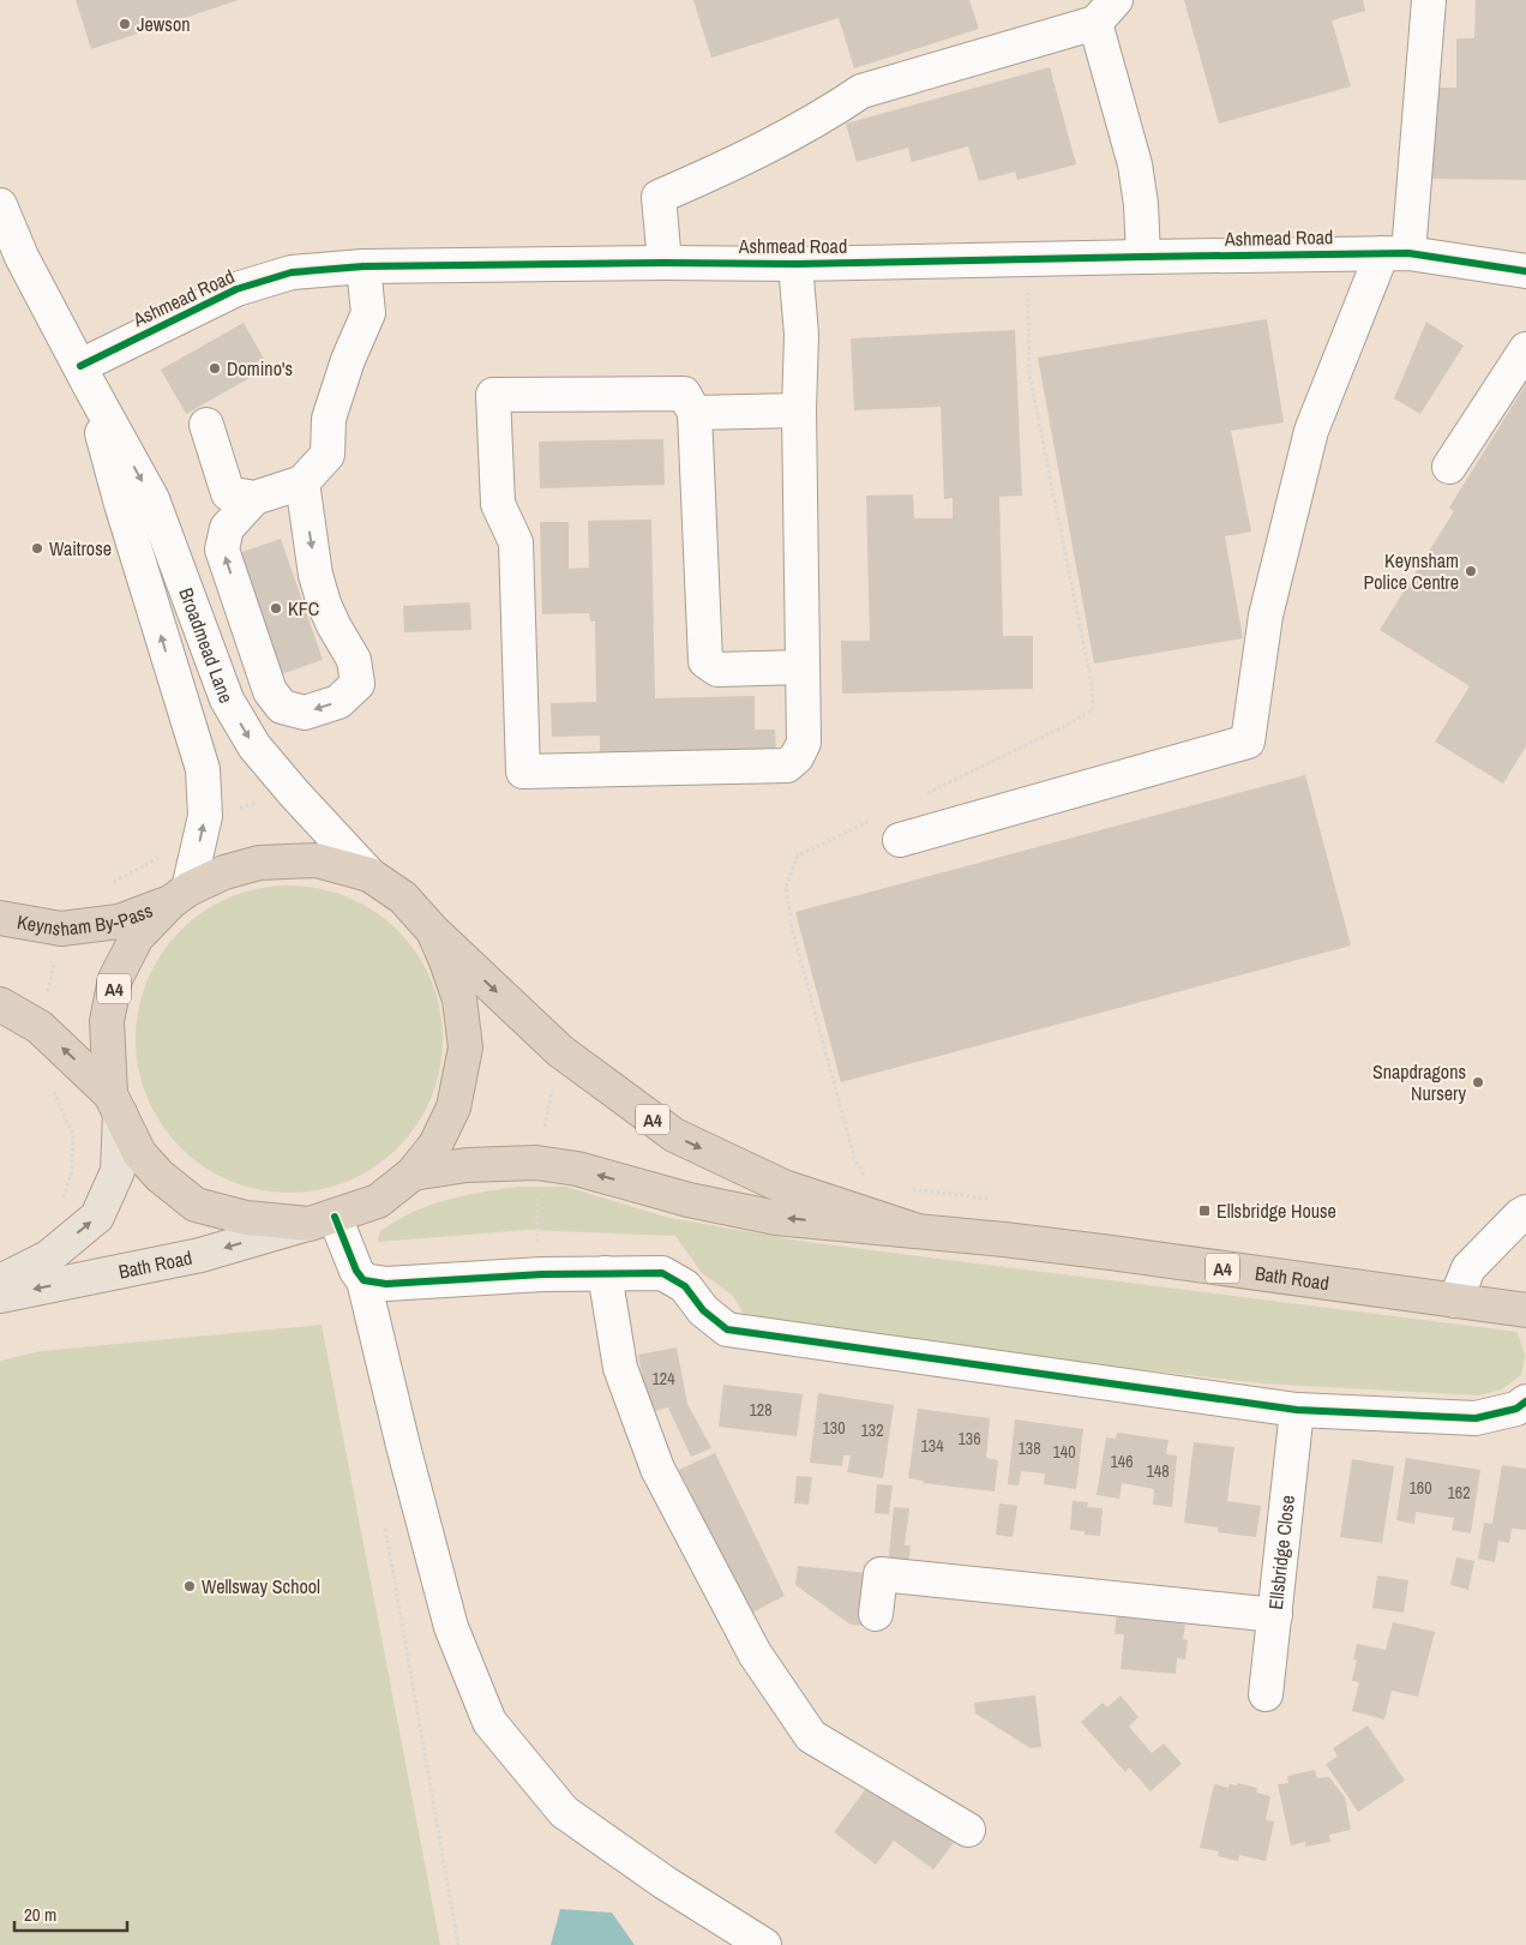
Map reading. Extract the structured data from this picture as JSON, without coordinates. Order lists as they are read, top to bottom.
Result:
{
  "streets": {
    "highway": ["Keynsham By-Pass", "A4", "Bath Road"],
    "street": ["Ashmead Road", "Broadmead Lane", "Ellsbridge Close"]
  },
  "crossings": [
    ["Ashmead Road", "Broadmead Lane"],
    ["Broadmead Lane", "Keynsham By-Pass"],
    ["Broadmead Lane", "A4"],
    ["Keynsham By-Pass", "A4"],
    ["A4", "Bath Road"]
  ],
  "places": {
    "other": [
      "Jewson",
      "Domino's",
      "Waitrose",
      "Keynsham Police Centre",
      "KFC",
      "Snapdragons Nursery",
      "Wellsway School"
    ],
    "transit": ["Ellsbridge House"]
  },
  "house_numbers": [
    "124",
    "128",
    "130",
    "132",
    "136",
    "134",
    "138",
    "140",
    "146",
    "148",
    "160",
    "162"
  ],
  "scale_bar": "20 m"
}
